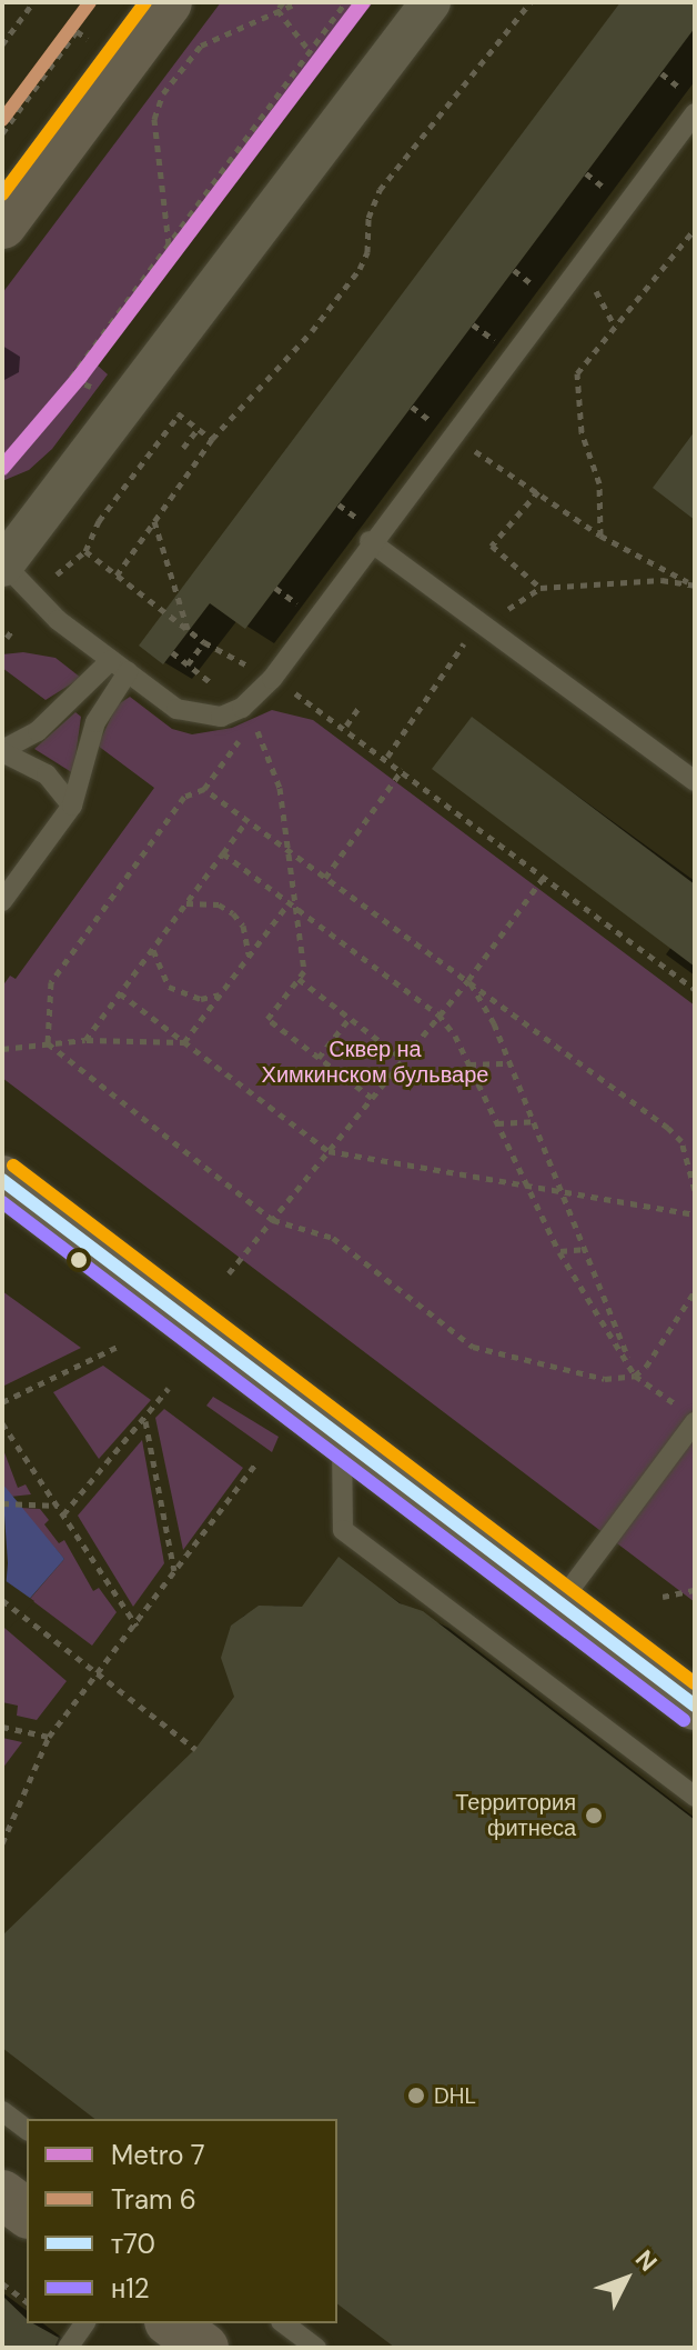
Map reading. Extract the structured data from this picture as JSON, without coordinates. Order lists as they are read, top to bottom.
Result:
{
  "parks": ["Сквер на Химкинском бульваре"],
  "places": ["Территория фитнеса", "DHL"],
  "lines": [
    "metro line 7",
    "tram line 6",
    "transit line т70",
    "transit line н12"
  ],
  "legend": [
    "Metro 7",
    "Tram 6",
    "т70",
    "н12"
  ],
  "north": "top right"
}
